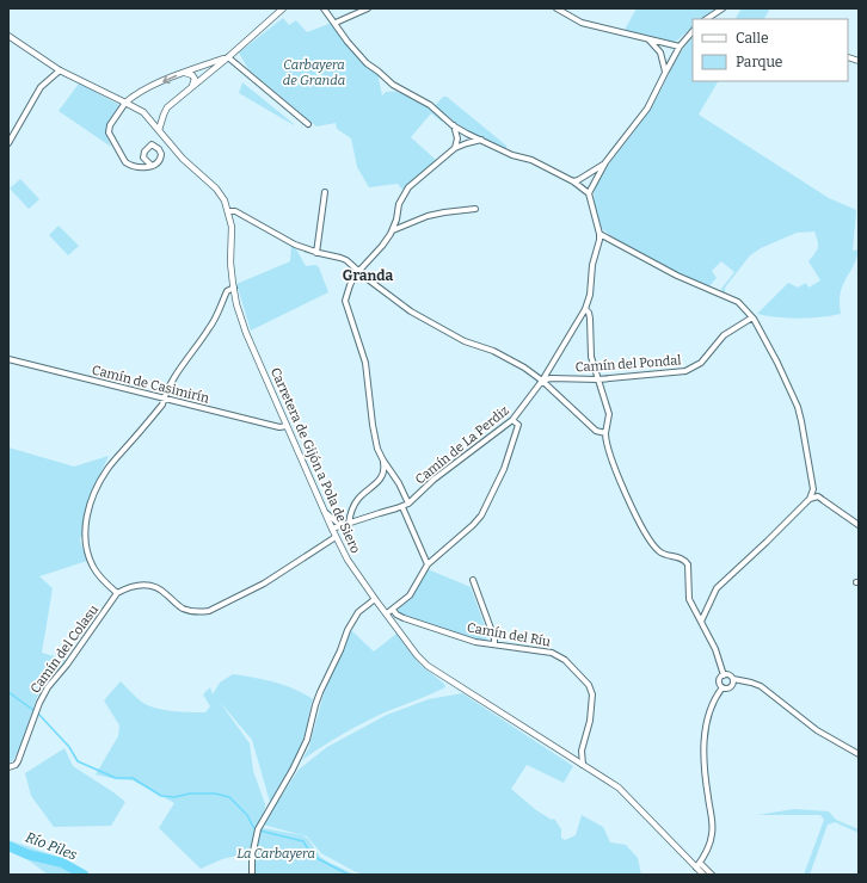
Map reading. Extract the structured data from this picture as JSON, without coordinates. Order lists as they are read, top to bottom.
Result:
{
  "streets": {
    "street": [
      "Camín del Pondal",
      "Camín de Casimirín",
      "Camín de La Perdiz",
      "Carretera de Gijón a Pola de Siero",
      "Camín del Ríu",
      "Camín del Colasu"
    ]
  },
  "crossings": [
    ["Camín del Pondal", "Camín de La Perdiz"],
    ["Camín de Casimirín", "Carretera de Gijón a Pola de Siero"],
    ["Camín de La Perdiz", "Carretera de Gijón a Pola de Siero"],
    ["Carretera de Gijón a Pola de Siero", "Camín del Ríu"]
  ],
  "districts": ["Granda"],
  "water": ["Río Piles"],
  "parks": ["Carbayera de Granda", "La Carbayera"],
  "legend": ["Calle", "Parque"]
}
